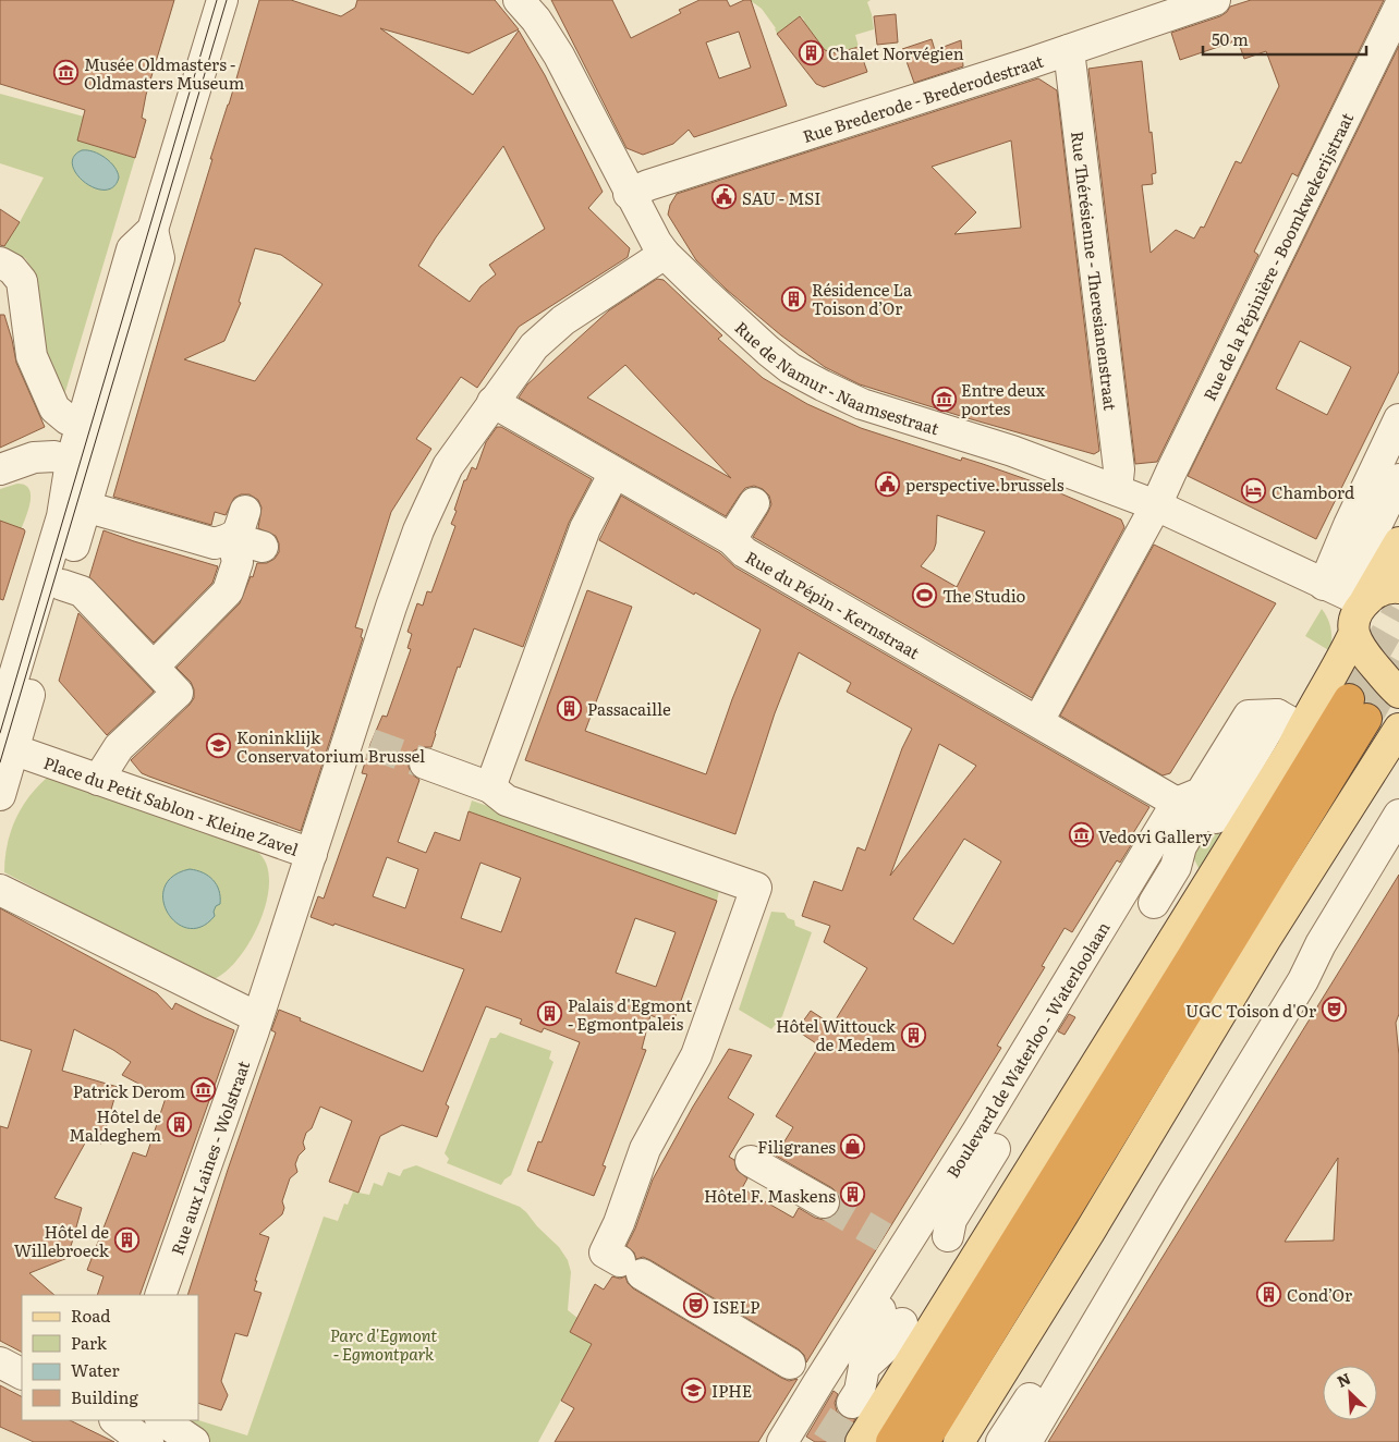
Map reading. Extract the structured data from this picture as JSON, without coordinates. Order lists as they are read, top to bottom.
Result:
{
  "streets": {
    "street": [
      "Rue Brederode - Brederodestraat",
      "Rue de la Pépinière - Boomkwekerijstraat",
      "Rue Thérésienne - Theresianenstraat",
      "Rue de Namur - Naamsestraat",
      "Rue du Pépin - Kernstraat",
      "Place du Petit Sablon - Kleine Zavel",
      "Boulevard de Waterloo - Waterloolaan",
      "Rue aux Laines - Wolstraat"
    ]
  },
  "crossings": [
    ["Rue Brederode - Brederodestraat", "Rue Thérésienne - Theresianenstraat"],
    ["Rue Brederode - Brederodestraat", "Rue de Namur - Naamsestraat"],
    ["Rue de la Pépinière - Boomkwekerijstraat", "Rue de Namur - Naamsestraat"],
    ["Rue de la Pépinière - Boomkwekerijstraat", "Rue du Pépin - Kernstraat"],
    ["Rue Thérésienne - Theresianenstraat", "Rue de Namur - Naamsestraat"],
    ["Rue du Pépin - Kernstraat", "Boulevard de Waterloo - Waterloolaan"],
    ["Place du Petit Sablon - Kleine Zavel", "Rue aux Laines - Wolstraat"]
  ],
  "parks": ["Parc d'Egmont - Egmontpark"],
  "places": {
    "building": [
      "Chalet Norvégien",
      "Résidence La Toison d’Or",
      "Passacaille",
      "Palais d'Egmont - Egmontpaleis",
      "Hôtel Wittouck de Medem",
      "Hôtel de Maldeghem",
      "Hôtel F. Maskens",
      "Hôtel de Willebroeck",
      "Cond’Or"
    ],
    "museum": [
      "Musée Oldmasters - Oldmasters Museum",
      "Entre deux portes",
      "Vedovi Gallery",
      "Patrick Derom"
    ],
    "public building": ["SAU - MSI", "perspective.brussels"],
    "hotel": ["Chambord"],
    "sports": ["The Studio"],
    "school or university": ["Koninklijk Conservatorium Brussel", "IPHE"],
    "theatre": ["UGC Toison d'Or", "ISELP"],
    "shop": ["Filigranes"]
  },
  "legend": [
    "Road",
    "Park",
    "Water",
    "Building"
  ],
  "scale_bar": "50 m",
  "north": "top left"
}
